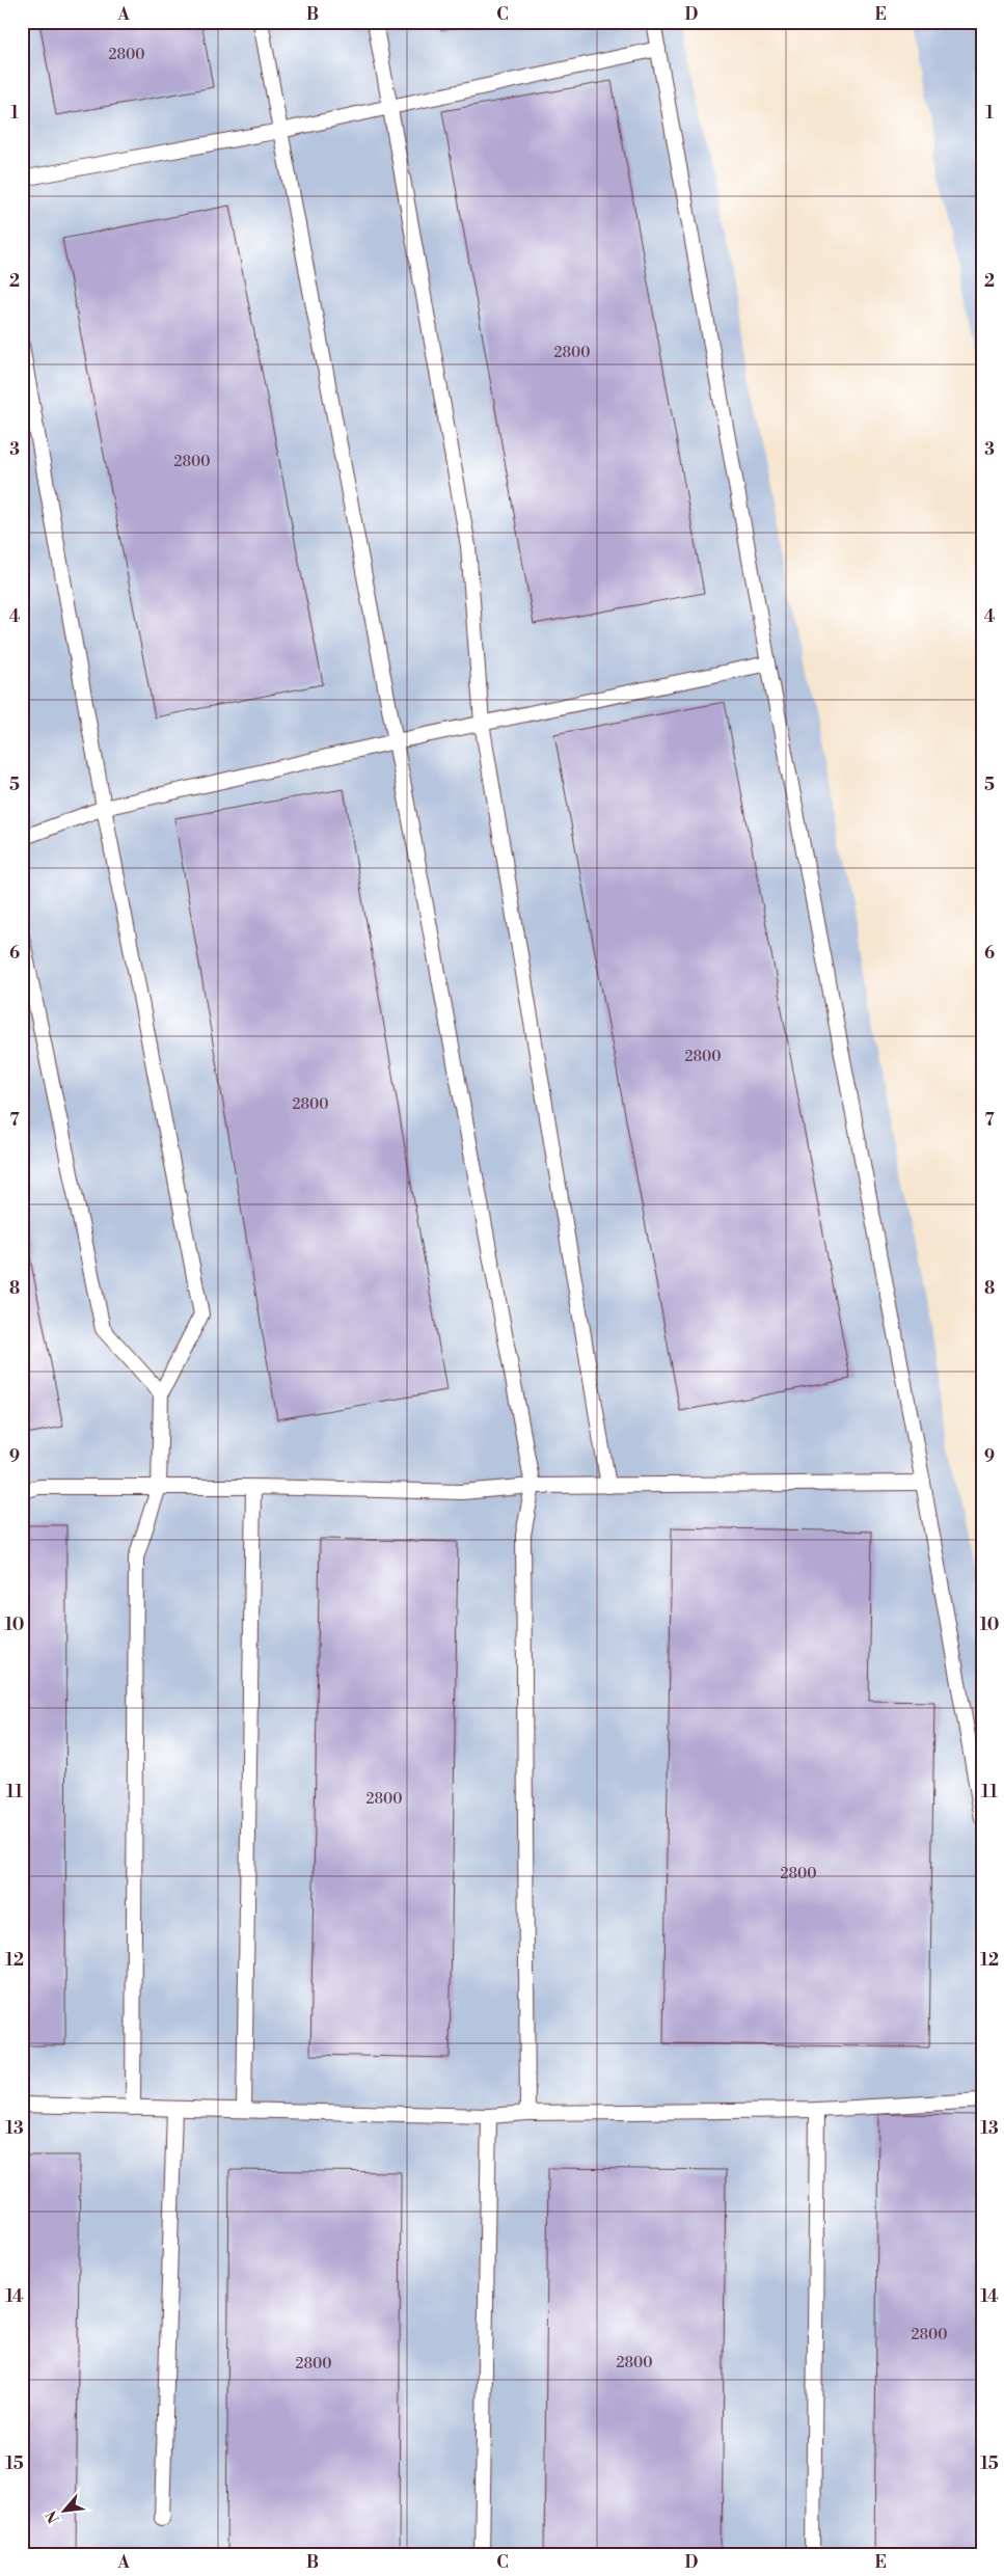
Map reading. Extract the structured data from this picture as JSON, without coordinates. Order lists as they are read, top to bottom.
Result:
{
  "house_numbers": [
    "2800",
    "2800",
    "2800",
    "2800",
    "2800",
    "2800",
    "2800",
    "2800",
    "2800",
    "2800"
  ],
  "north": "bottom left",
  "grid": {
    "columns": [
      "A",
      "B",
      "C",
      "D",
      "E"
    ],
    "rows": [
      "1",
      "2",
      "3",
      "4",
      "5",
      "6",
      "7",
      "8",
      "9",
      "10",
      "11",
      "12",
      "13",
      "14",
      "15"
    ]
  }
}
